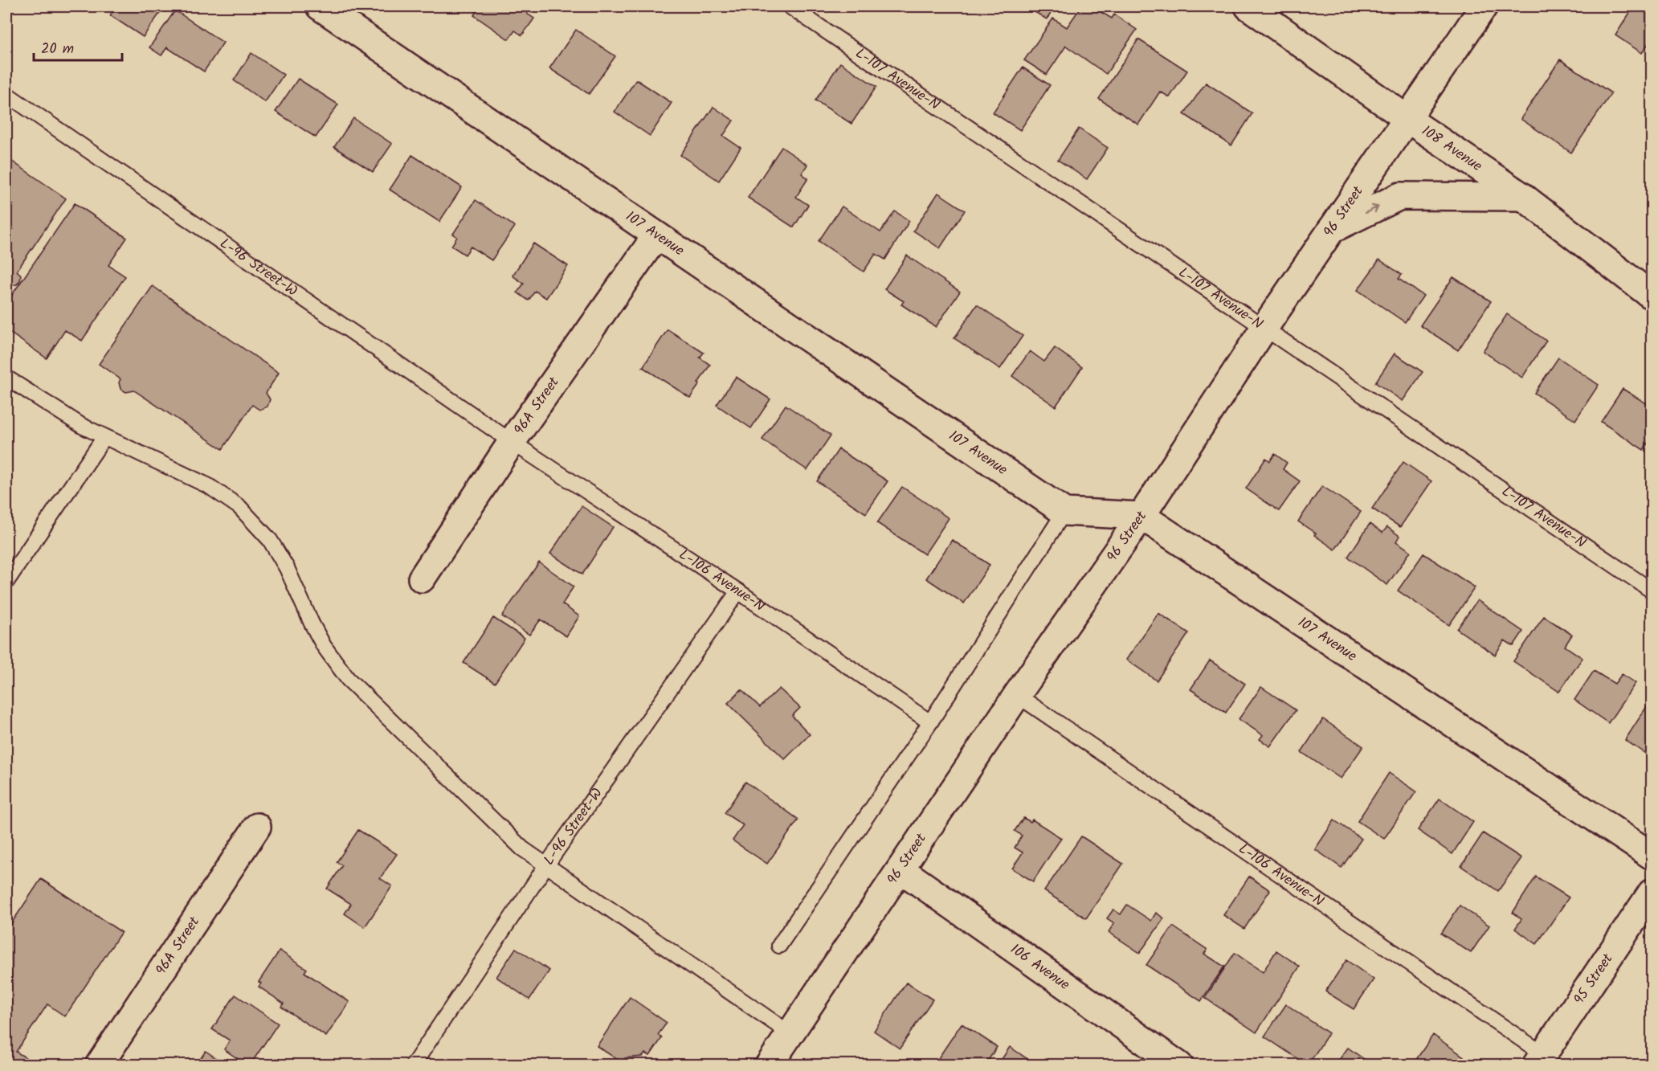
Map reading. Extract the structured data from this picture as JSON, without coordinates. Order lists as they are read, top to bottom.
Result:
{
  "streets": {
    "street": [
      "108 Avenue",
      "96 Street",
      "107 Avenue",
      "96A Street",
      "106 Avenue",
      "95 Street"
    ],
    "lane": ["L-107 Avenue-N", "L-96 Street-W", "L-106 Avenue-N"]
  },
  "crossings": [
    ["L-107 Avenue-N", "96 Street"],
    ["108 Avenue", "96 Street"],
    ["96 Street", "107 Avenue"],
    ["96 Street", "L-106 Avenue-N"],
    ["96 Street", "106 Avenue"],
    ["107 Avenue", "96A Street"],
    ["L-96 Street-W", "96A Street"],
    ["L-96 Street-W", "L-106 Avenue-N"],
    ["96A Street", "L-106 Avenue-N"],
    ["L-106 Avenue-N", "95 Street"]
  ],
  "scale_bar": "20 m"
}
